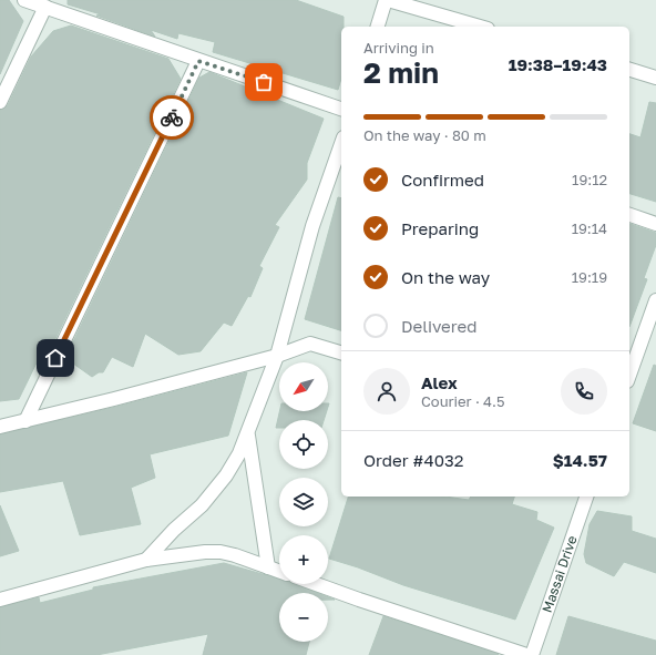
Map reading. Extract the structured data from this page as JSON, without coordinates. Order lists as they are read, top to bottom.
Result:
{
  "streets": {
    "street": ["Massai Drive"]
  },
  "north": "bottom left",
  "page": {
    "heading": ["2 min", "Arriving in", "19:38–19:43"],
    "panel": [
      "Alex",
      "Courier · 4.5",
      "Order #4032",
      "$14.57"
    ],
    "bar": "On the way · 80 m",
    "list": [
      ["Confirmed", "19:12"],
      ["Preparing", "19:14"],
      ["On the way", "19:19"],
      "Delivered"
    ],
    "map_buttons": ["+", "−"]
  }
}
